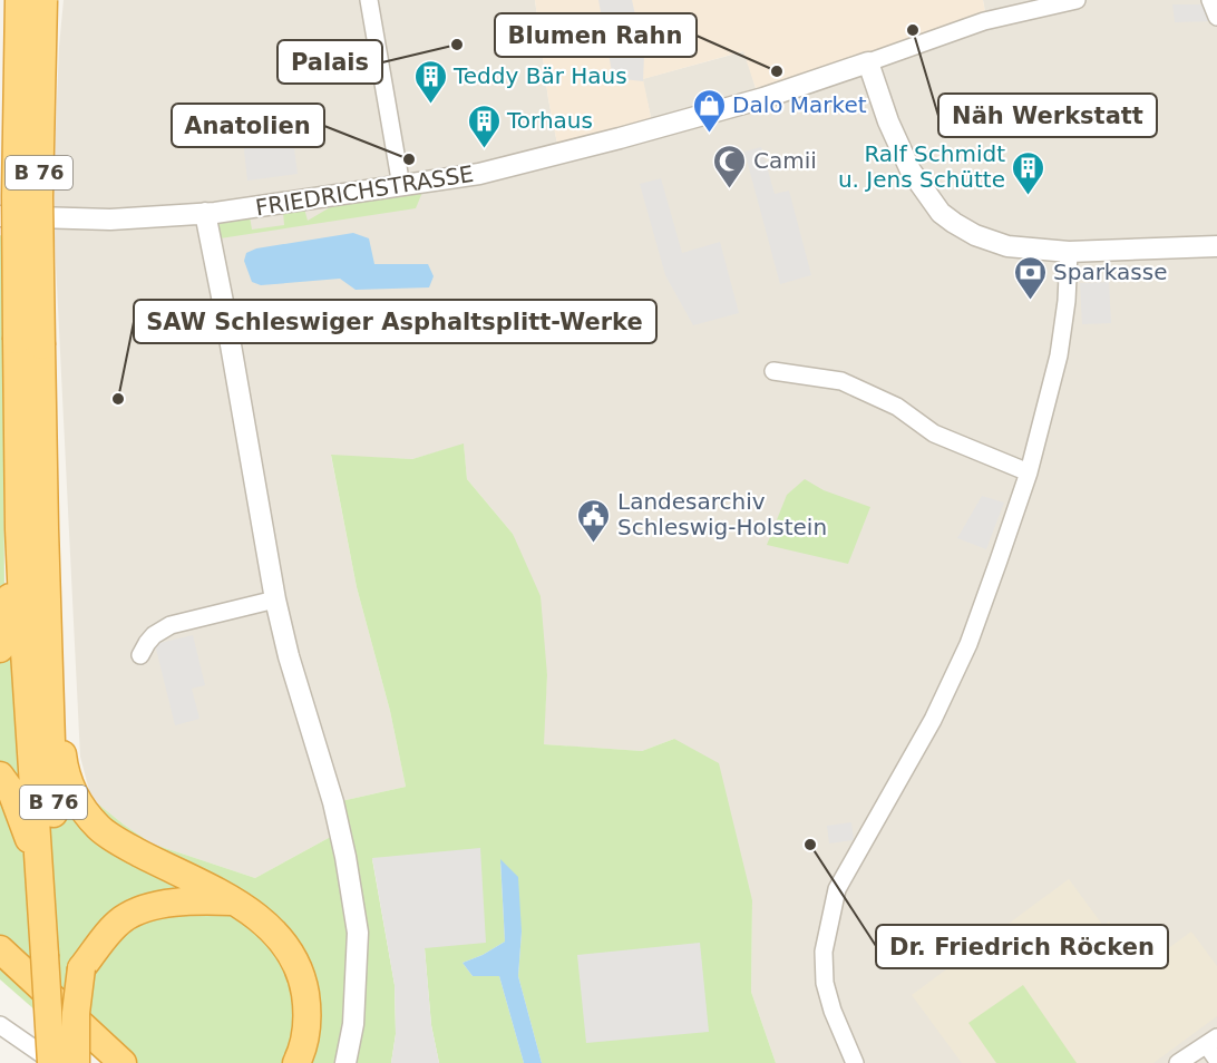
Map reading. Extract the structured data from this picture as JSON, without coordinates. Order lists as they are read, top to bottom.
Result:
{
  "streets": {
    "highway": ["B 76"],
    "street": ["FRIEDRICHSTRASSE"]
  },
  "places": {
    "other": [
      "Näh Werkstatt",
      "Palais",
      "Blumen Rahn",
      "Anatolien",
      "SAW Schleswiger Asphaltsplitt-Werke",
      "Dr. Friedrich Röcken"
    ],
    "building": ["Teddy Bär Haus", "Torhaus", "Ralf Schmidt u. Jens Schütte"],
    "shop": ["Dalo Market"],
    "mosque": ["Camii"],
    "bank": ["Sparkasse"],
    "public building": ["Landesarchiv Schleswig-Holstein"]
  }
}
